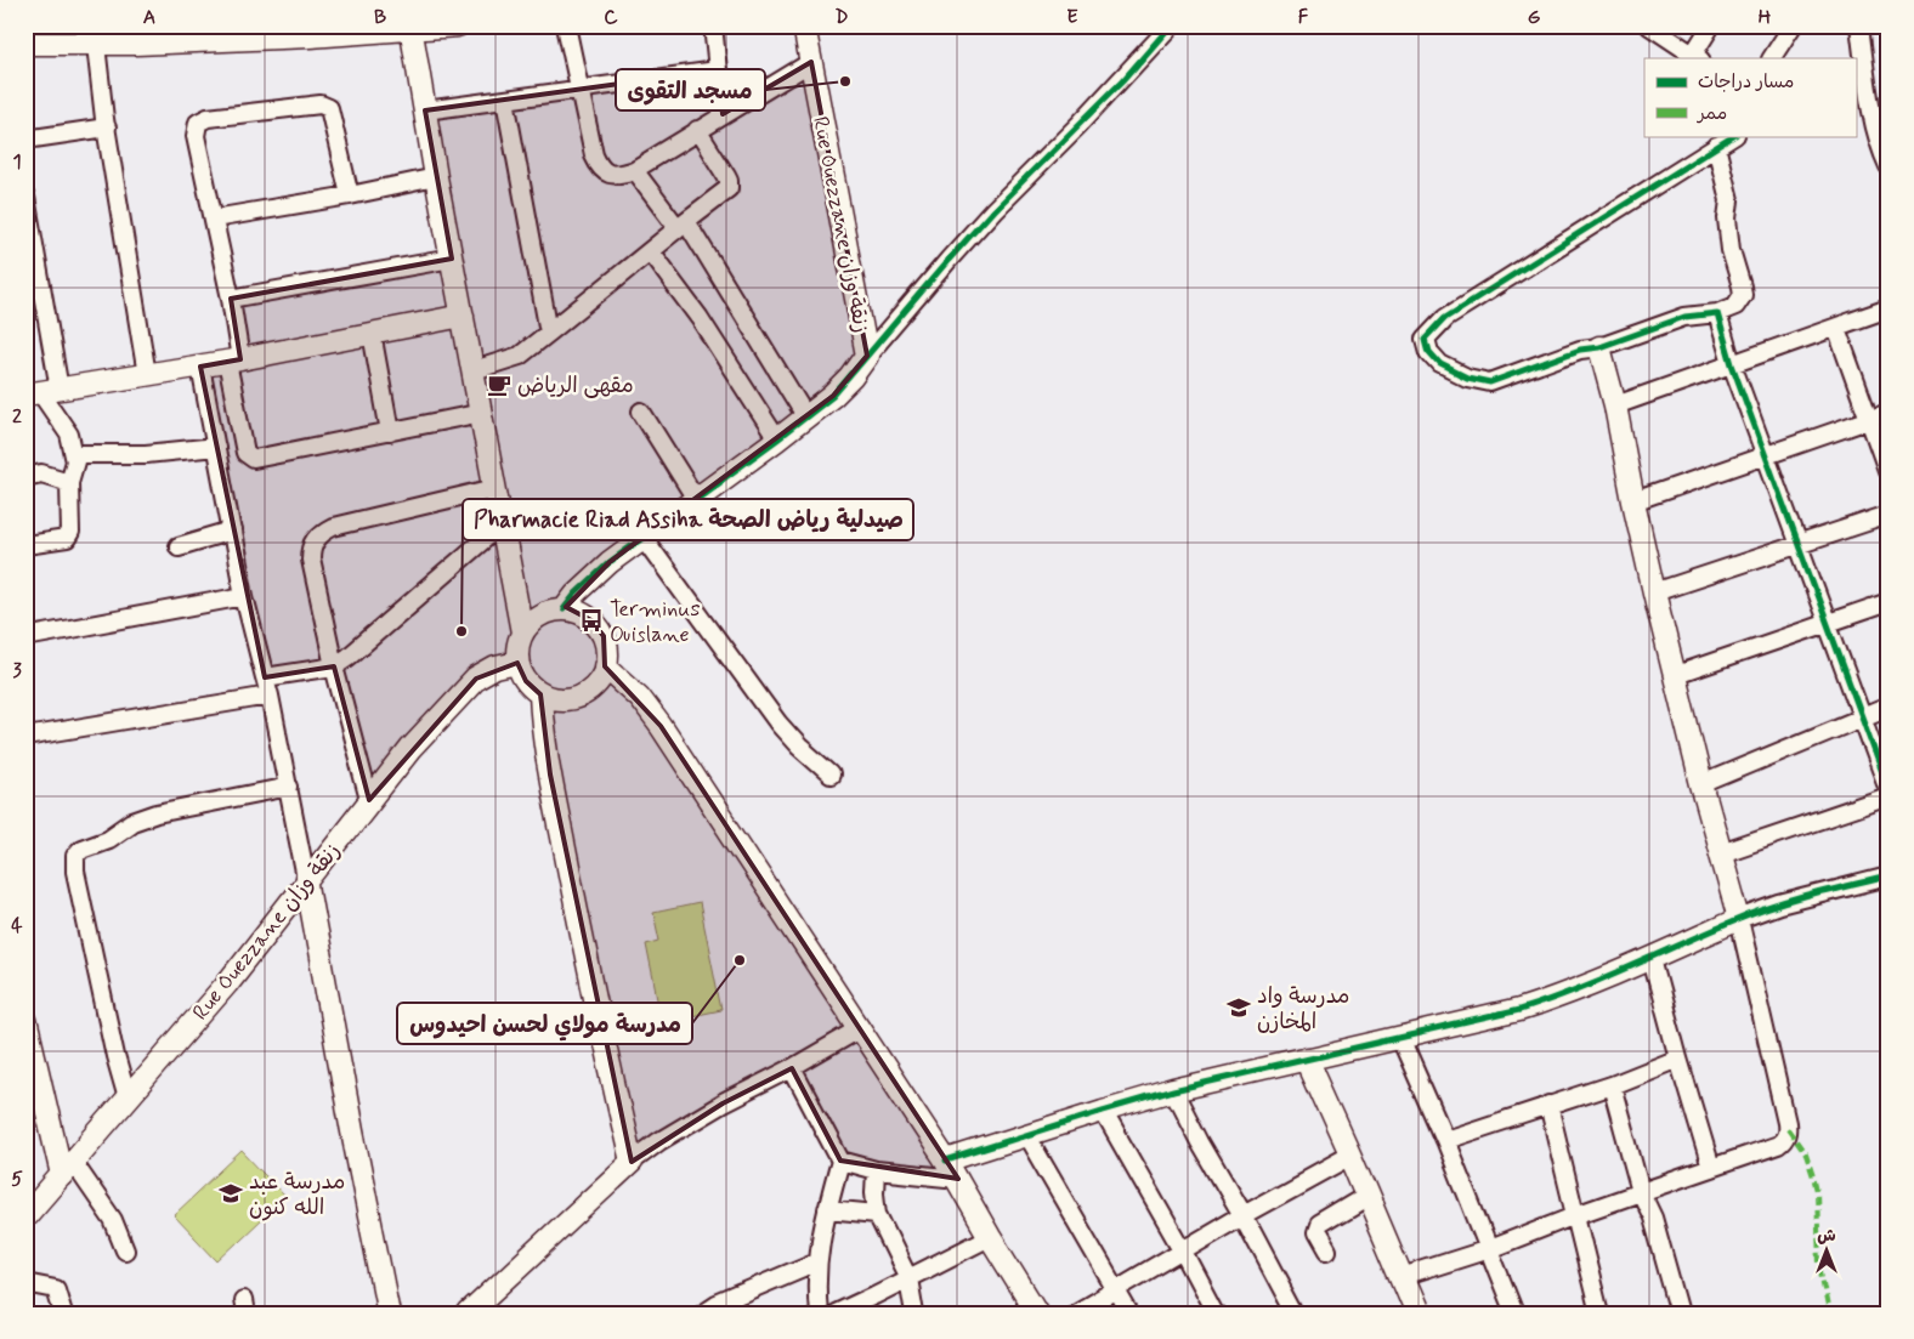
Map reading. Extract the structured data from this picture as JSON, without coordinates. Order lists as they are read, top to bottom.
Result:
{
  "streets": {
    "street": ["Rue Ouezzane زنقة وزان"]
  },
  "places": {
    "other": ["مسجد التقوى", "Pharmacie Riad Assiha صيدلية رياض الصحة", "مدرسة مولاي لحسن احيدوس"],
    "cafe": ["مقهى الرياض"],
    "bus stop": ["Terminus Ouislane"],
    "school or university": ["مدرسة واد المخازن", "مدرسة عبد الله كنون"]
  },
  "legend": ["مسار دراجات", "ممر"],
  "north": "top",
  "grid": {
    "columns": [
      "A",
      "B",
      "C",
      "D",
      "E",
      "F",
      "G",
      "H"
    ],
    "rows": [
      "1",
      "2",
      "3",
      "4",
      "5"
    ]
  }
}
